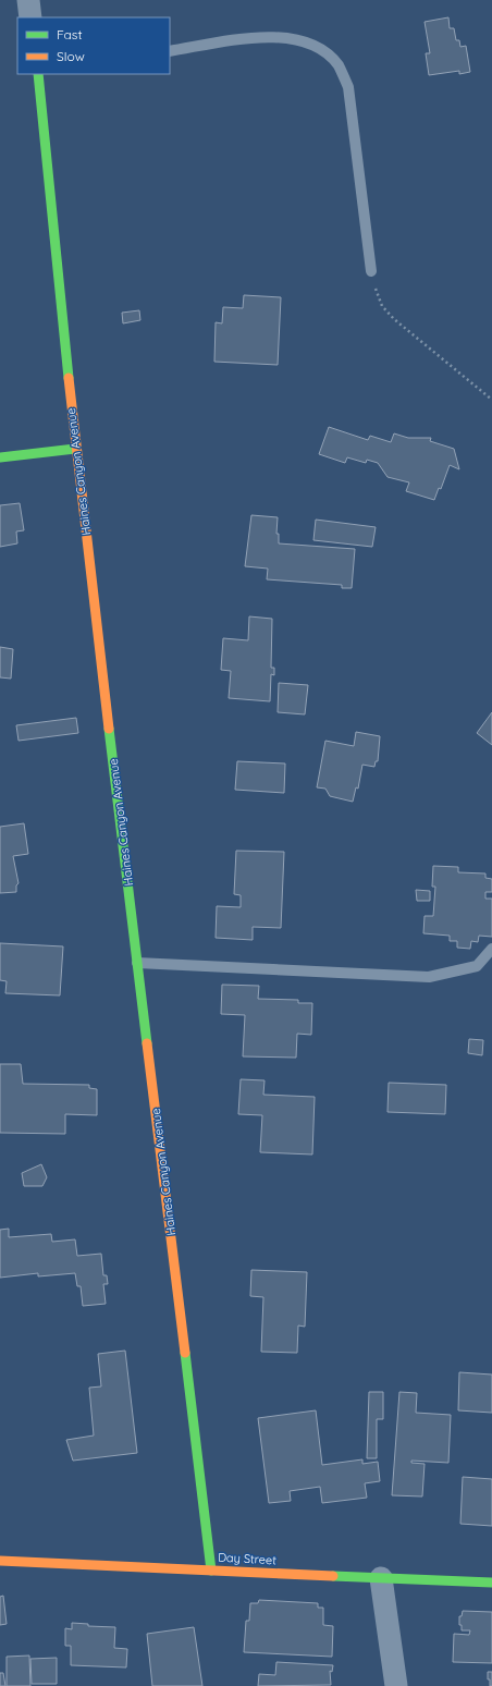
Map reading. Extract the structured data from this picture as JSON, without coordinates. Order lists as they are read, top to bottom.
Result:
{
  "streets": {
    "street": ["Haines Canyon Avenue", "Day Street"]
  },
  "crossings": [
    ["Haines Canyon Avenue", "Day Street"]
  ],
  "legend": ["Fast", "Slow"]
}
